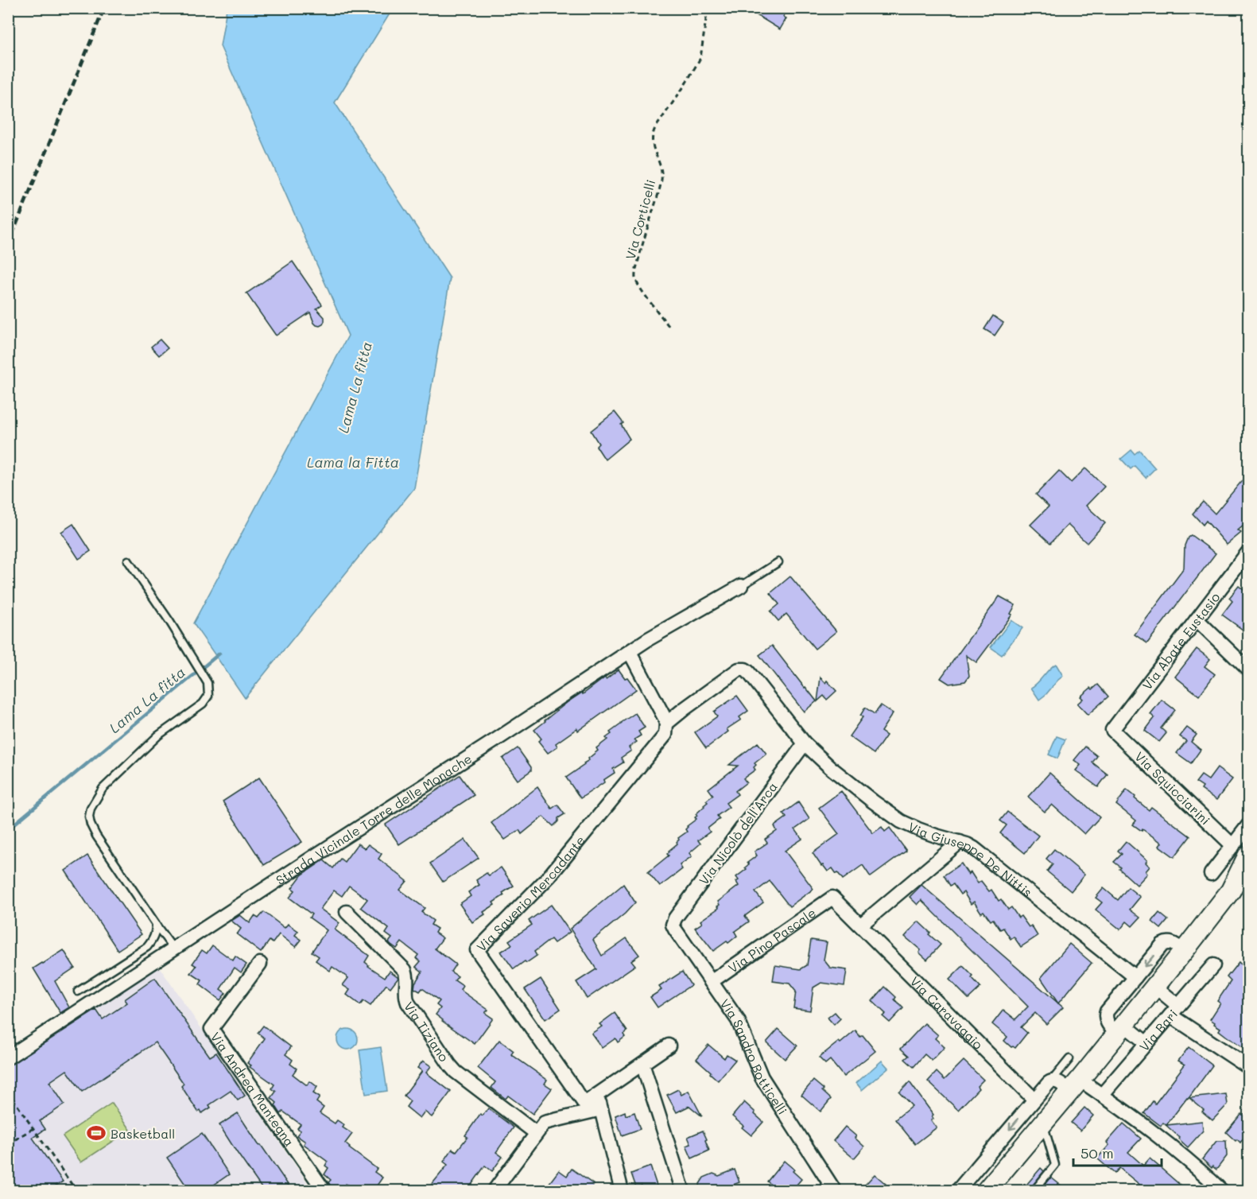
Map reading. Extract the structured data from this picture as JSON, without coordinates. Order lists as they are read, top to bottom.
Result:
{
  "streets": {
    "street": [
      "Via Abate Eustasio",
      "Via Squicciarini",
      "Strada Vicinale Torre delle Monache",
      "Via Nicolò dell'Arca",
      "Via Giuseppe De Nittis",
      "Via Saverio Mercadante",
      "Via Pino Pascale",
      "Via Caravaggio",
      "Via Bari",
      "Via Tiziano",
      "Via Sandro Botticelli",
      "Via Andrea Mantegna"
    ],
    "path": ["Via Corticelli"]
  },
  "crossings": [
    ["Via Abate Eustasio", "Via Squicciarini"],
    ["Via Nicolò dell'Arca", "Via Giuseppe De Nittis"],
    ["Via Nicolò dell'Arca", "Via Sandro Botticelli"],
    ["Via Pino Pascale", "Via Caravaggio"],
    ["Via Pino Pascale", "Via Sandro Botticelli"]
  ],
  "water": ["Lama La fitta", "Lama la Fitta"],
  "places": {
    "sports": ["Basketball"]
  },
  "scale_bar": "50 m"
}
